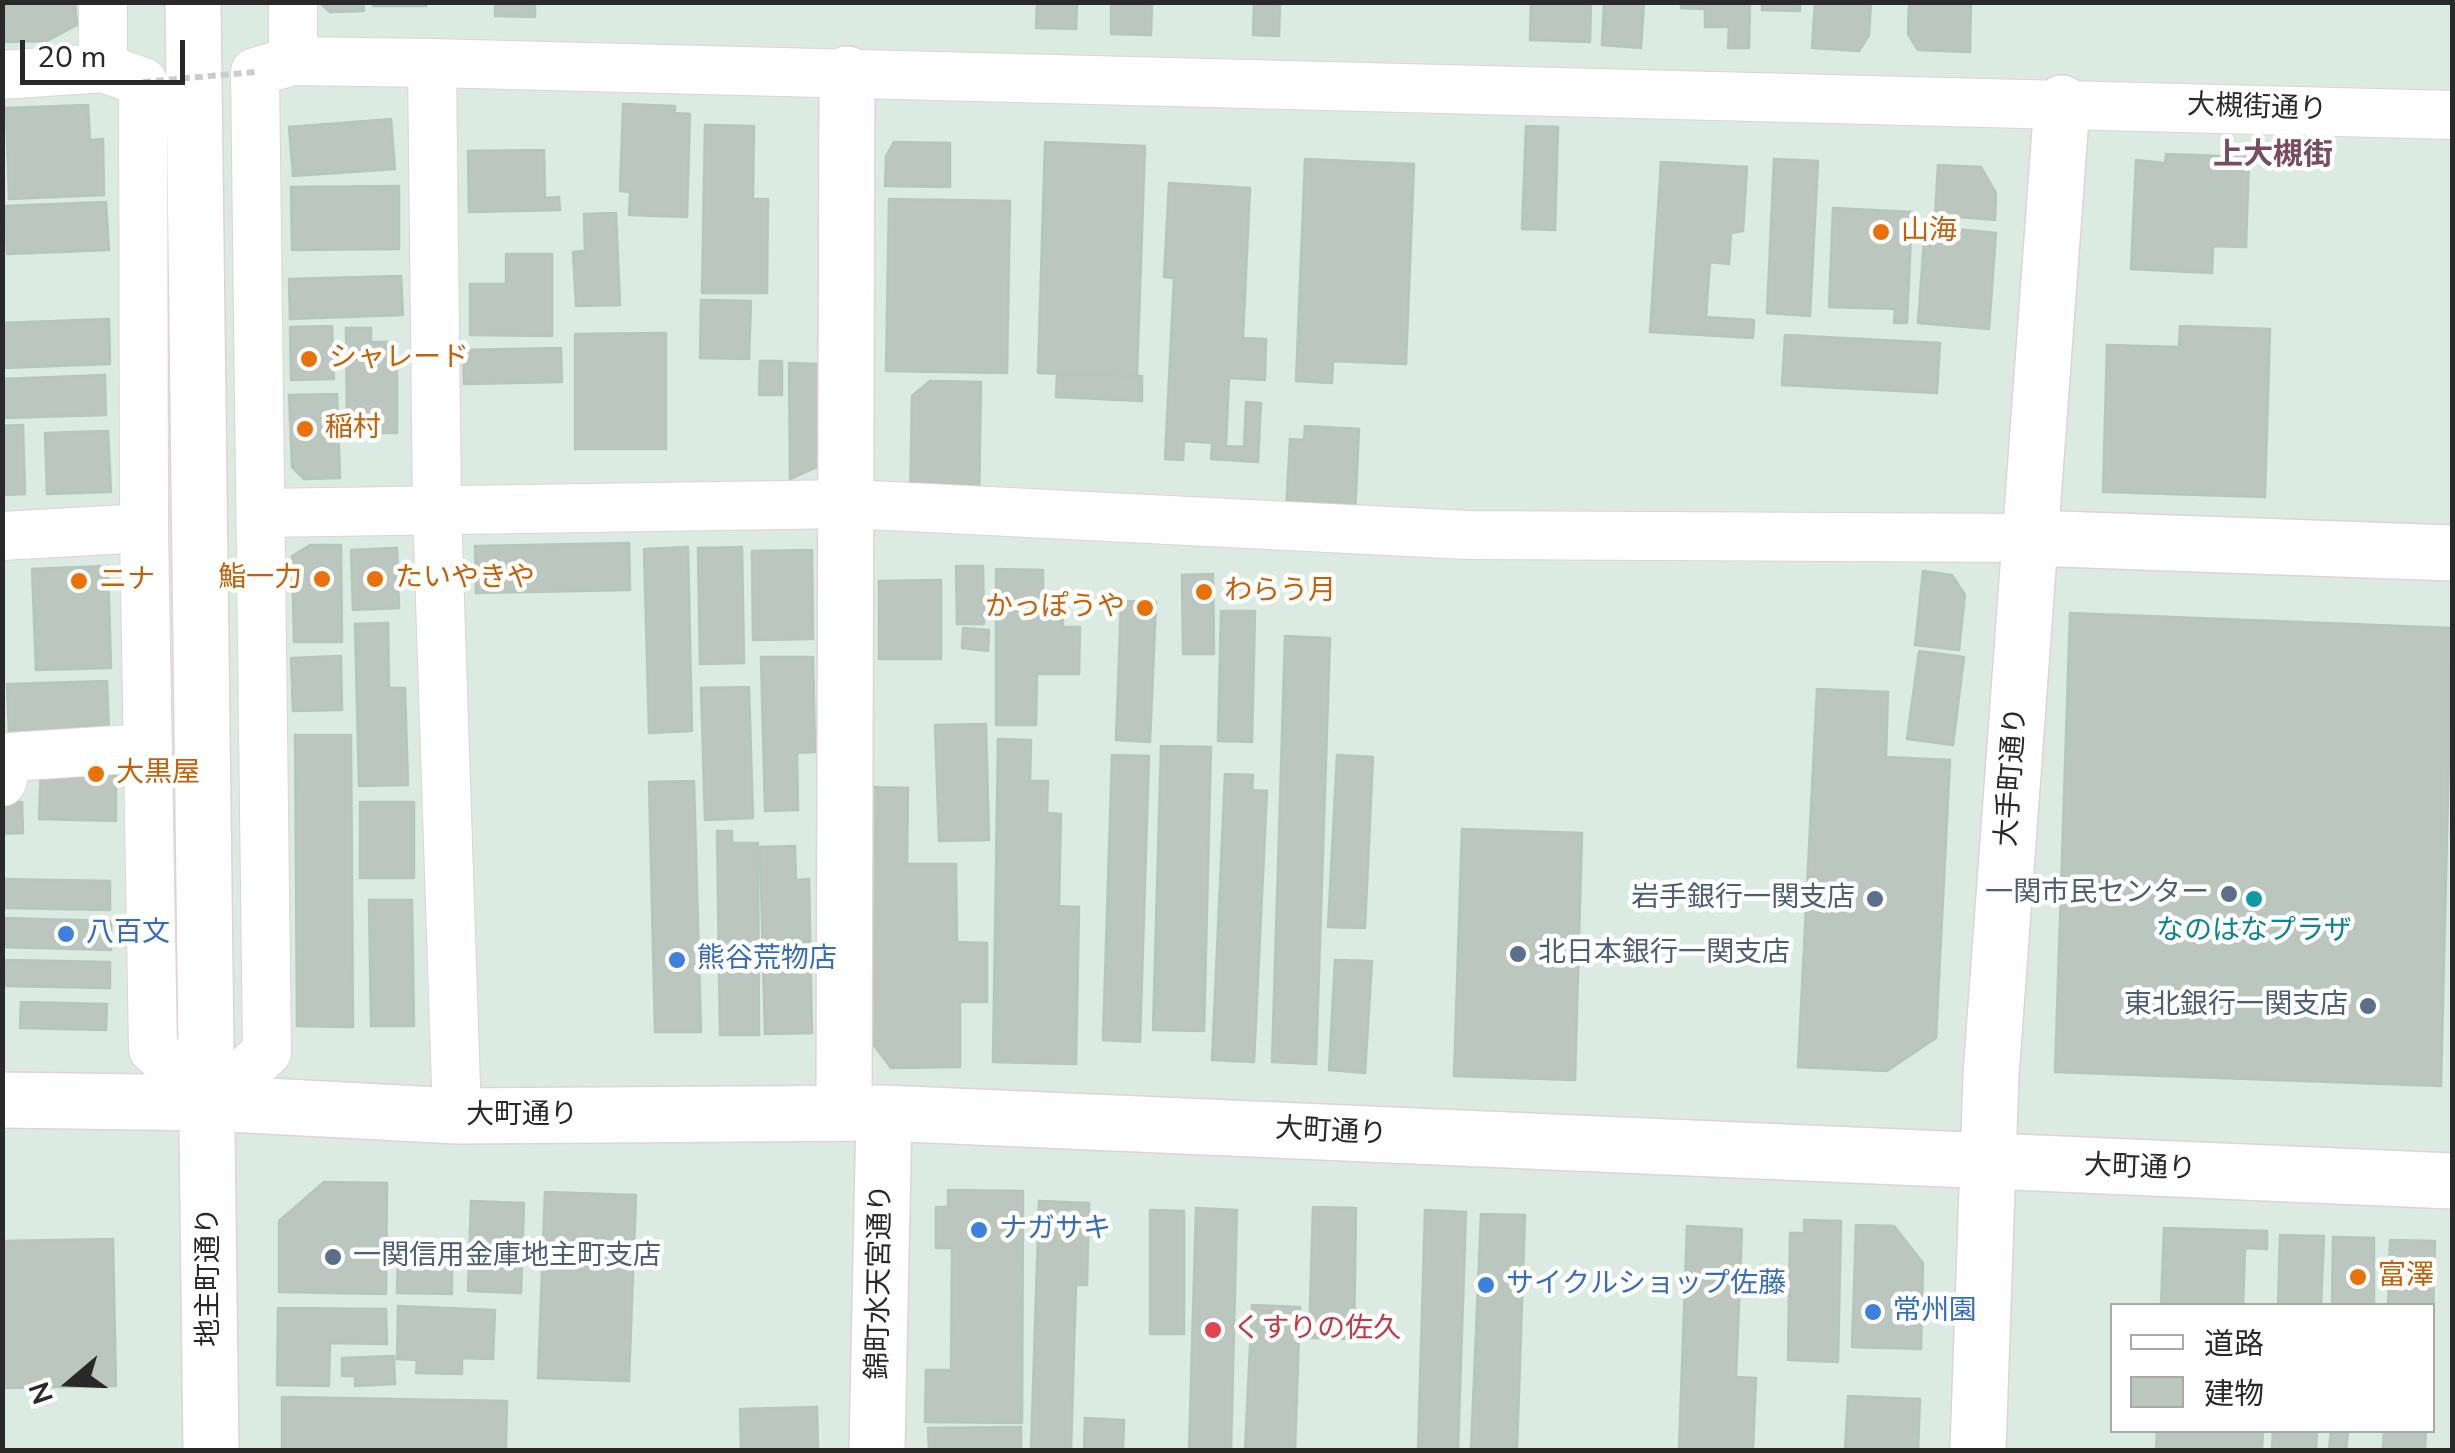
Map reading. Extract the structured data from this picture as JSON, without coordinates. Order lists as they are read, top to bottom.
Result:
{
  "streets": {
    "street": [
      "大槻街通り",
      "大手町通り",
      "大町通り",
      "地主町通り",
      "錦町水天宮通り"
    ]
  },
  "crossings": [
    ["大槻街通り", "大手町通り"],
    ["大槻街通り", "錦町水天宮通り"],
    ["大手町通り", "大町通り"],
    ["大町通り", "地主町通り"],
    ["大町通り", "錦町水天宮通り"]
  ],
  "districts": ["上大槻街"],
  "places": [
    "山海",
    "シャレード",
    "稲村",
    "鮨一力",
    "たいやきや",
    "ニナ",
    "わらう月",
    "かっぽうや",
    "大黒屋",
    "一関市民センター",
    "岩手銀行一関支店",
    "なのはなプラザ",
    "八百文",
    "北日本銀行一関支店",
    "熊谷荒物店",
    "東北銀行一関支店",
    "ナガサキ",
    "一関信用金庫地主町支店",
    "富澤",
    "サイクルショップ佐藤",
    "常州園",
    "くすりの佐久"
  ],
  "legend": ["道路", "建物"],
  "scale_bar": "20 m",
  "north": "left"
}
